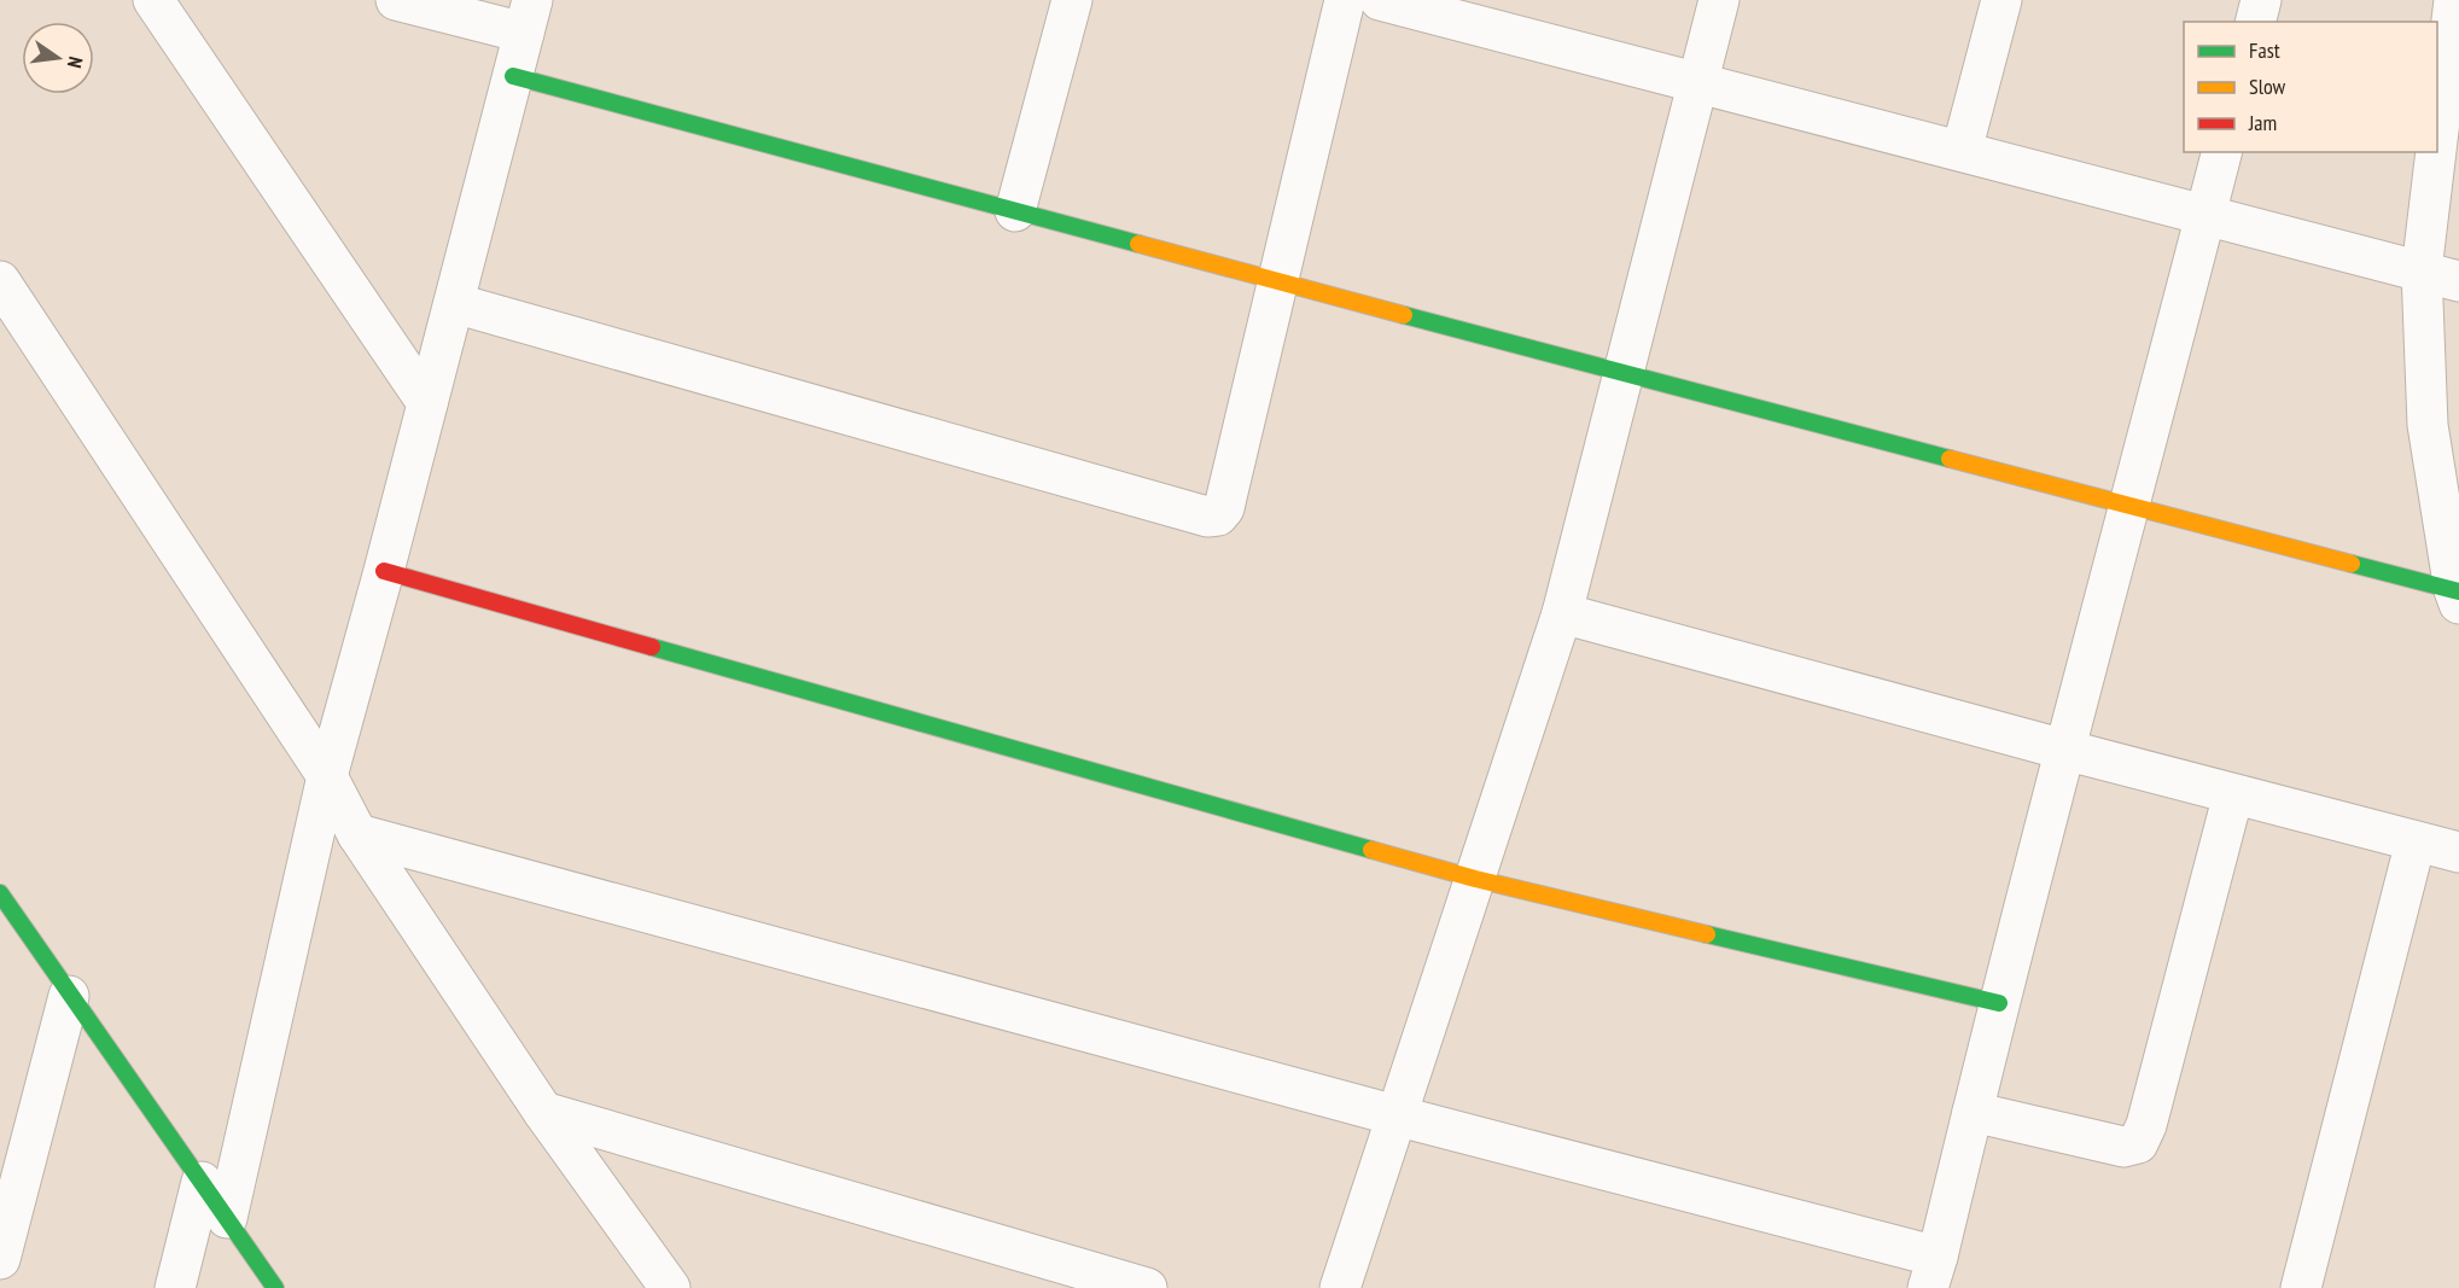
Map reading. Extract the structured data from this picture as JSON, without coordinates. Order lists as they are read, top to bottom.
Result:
{
  "legend": ["Fast", "Slow", "Jam"],
  "north": "right"
}
